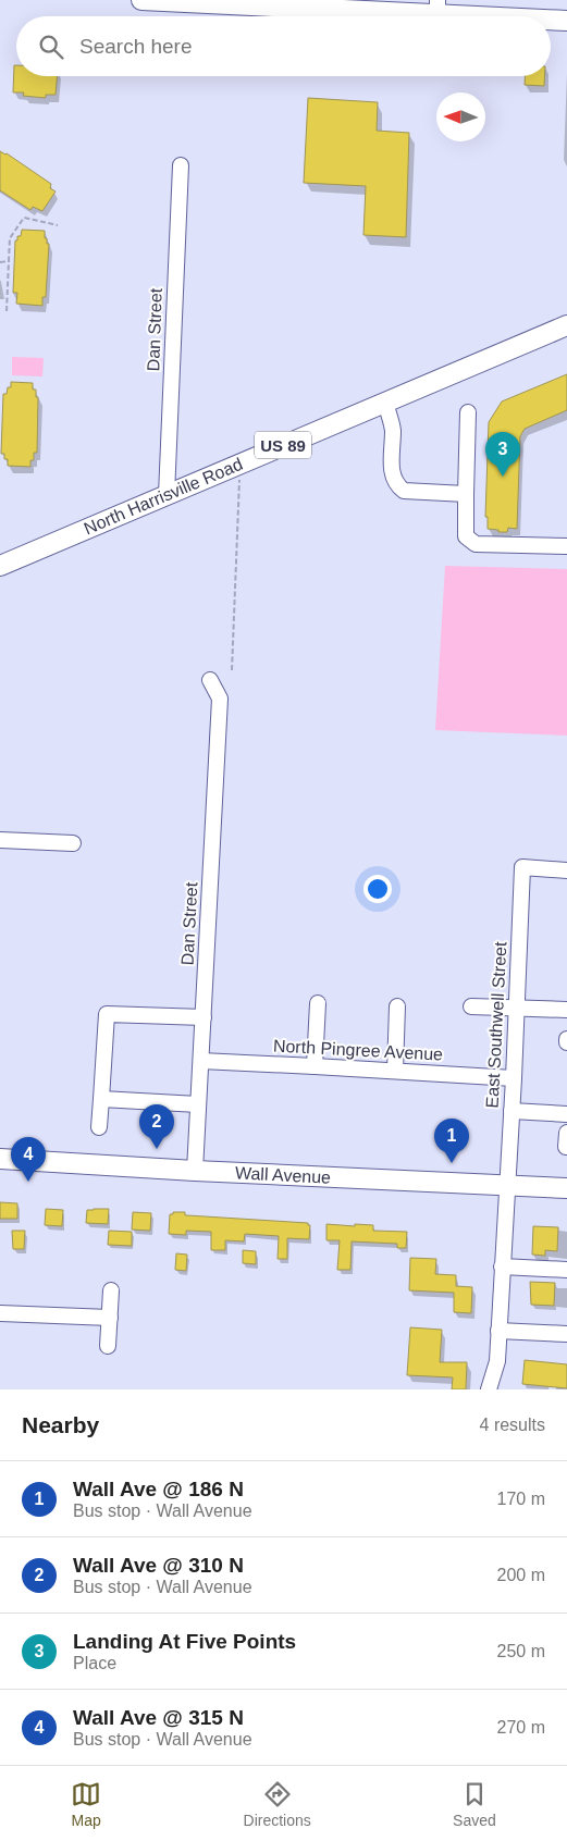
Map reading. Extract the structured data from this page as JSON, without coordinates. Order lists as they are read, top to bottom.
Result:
{
  "streets": {
    "main road": ["US 89", "North Harrisville Road", "Wall Avenue"],
    "street": ["Dan Street", "East Southwell Street", "North Pingree Avenue"]
  },
  "crossings": [
    ["Dan Street", "North Harrisville Road"],
    ["Dan Street", "North Pingree Avenue"],
    ["Dan Street", "Wall Avenue"],
    ["East Southwell Street", "North Pingree Avenue"],
    ["East Southwell Street", "Wall Avenue"]
  ],
  "north": "left",
  "page": {
    "search": "Search here",
    "pins": [
      "3",
      "2",
      "1",
      "4"
    ],
    "heading": ["Nearby", "4 results"],
    "list": [
      {
        "mark": "1",
        "name": "Wall Ave @ 186 N",
        "note": "Bus stop · Wall Avenue",
        "value": "170 m"
      },
      {
        "mark": "2",
        "name": "Wall Ave @ 310 N",
        "note": "Bus stop · Wall Avenue",
        "value": "200 m"
      },
      {
        "mark": "3",
        "name": "Landing At Five Points",
        "note": "Place",
        "value": "250 m"
      },
      {
        "mark": "4",
        "name": "Wall Ave @ 315 N",
        "note": "Bus stop · Wall Avenue",
        "value": "270 m"
      }
    ],
    "nav": ["Map", "Directions", "Saved"]
  }
}
